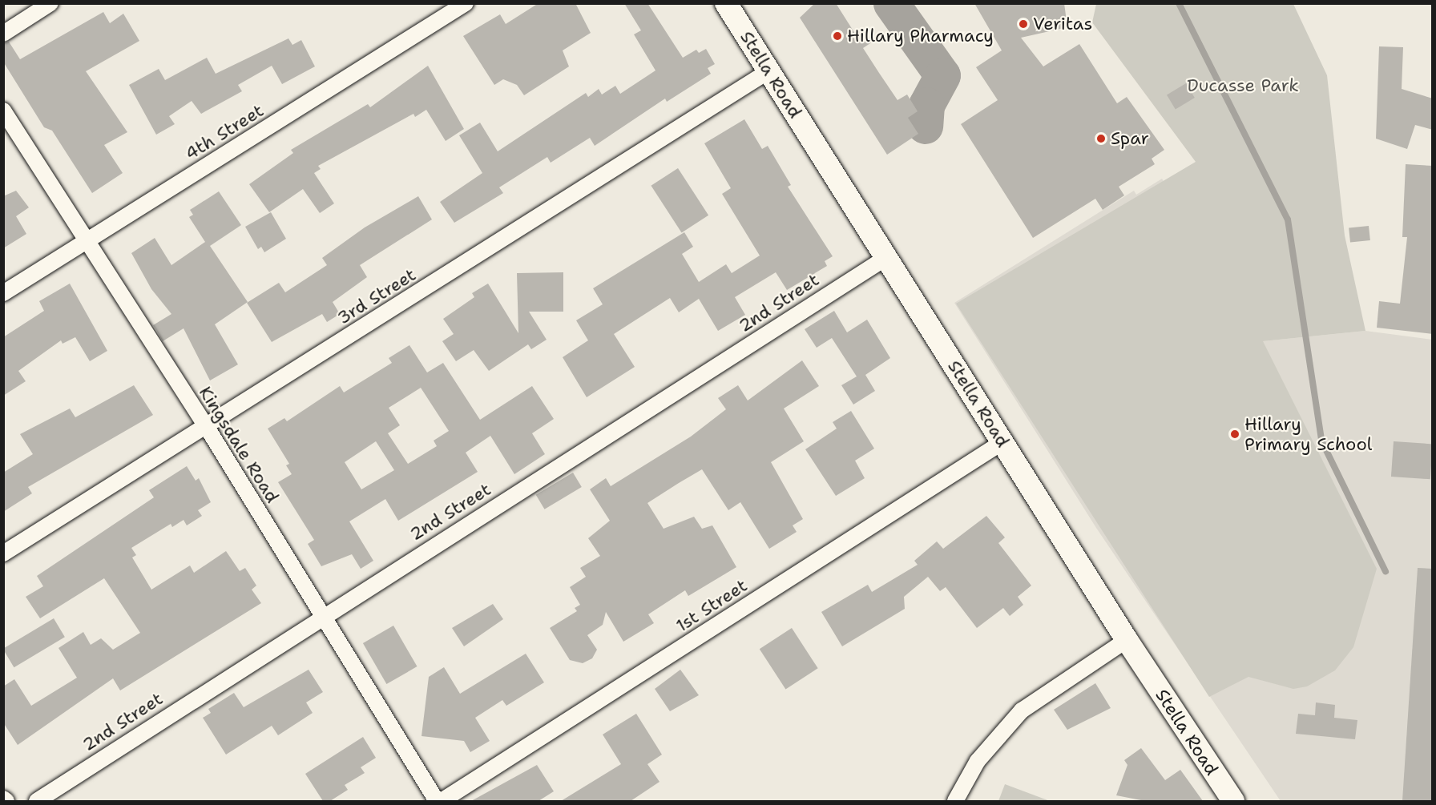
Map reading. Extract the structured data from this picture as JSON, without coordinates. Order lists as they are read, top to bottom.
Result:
{
  "streets": {
    "main road": ["Stella Road"],
    "street": [
      "4th Street",
      "3rd Street",
      "2nd Street",
      "Kingsdale Road",
      "1st Street"
    ]
  },
  "crossings": [
    ["Stella Road", "3rd Street"],
    ["Stella Road", "2nd Street"],
    ["Stella Road", "1st Street"],
    ["4th Street", "Kingsdale Road"],
    ["3rd Street", "Kingsdale Road"],
    ["2nd Street", "Kingsdale Road"]
  ],
  "parks": ["Ducasse Park"],
  "places": [
    "Veritas",
    "Hillary Pharmacy",
    "Spar",
    "Hillary Primary School"
  ]
}
